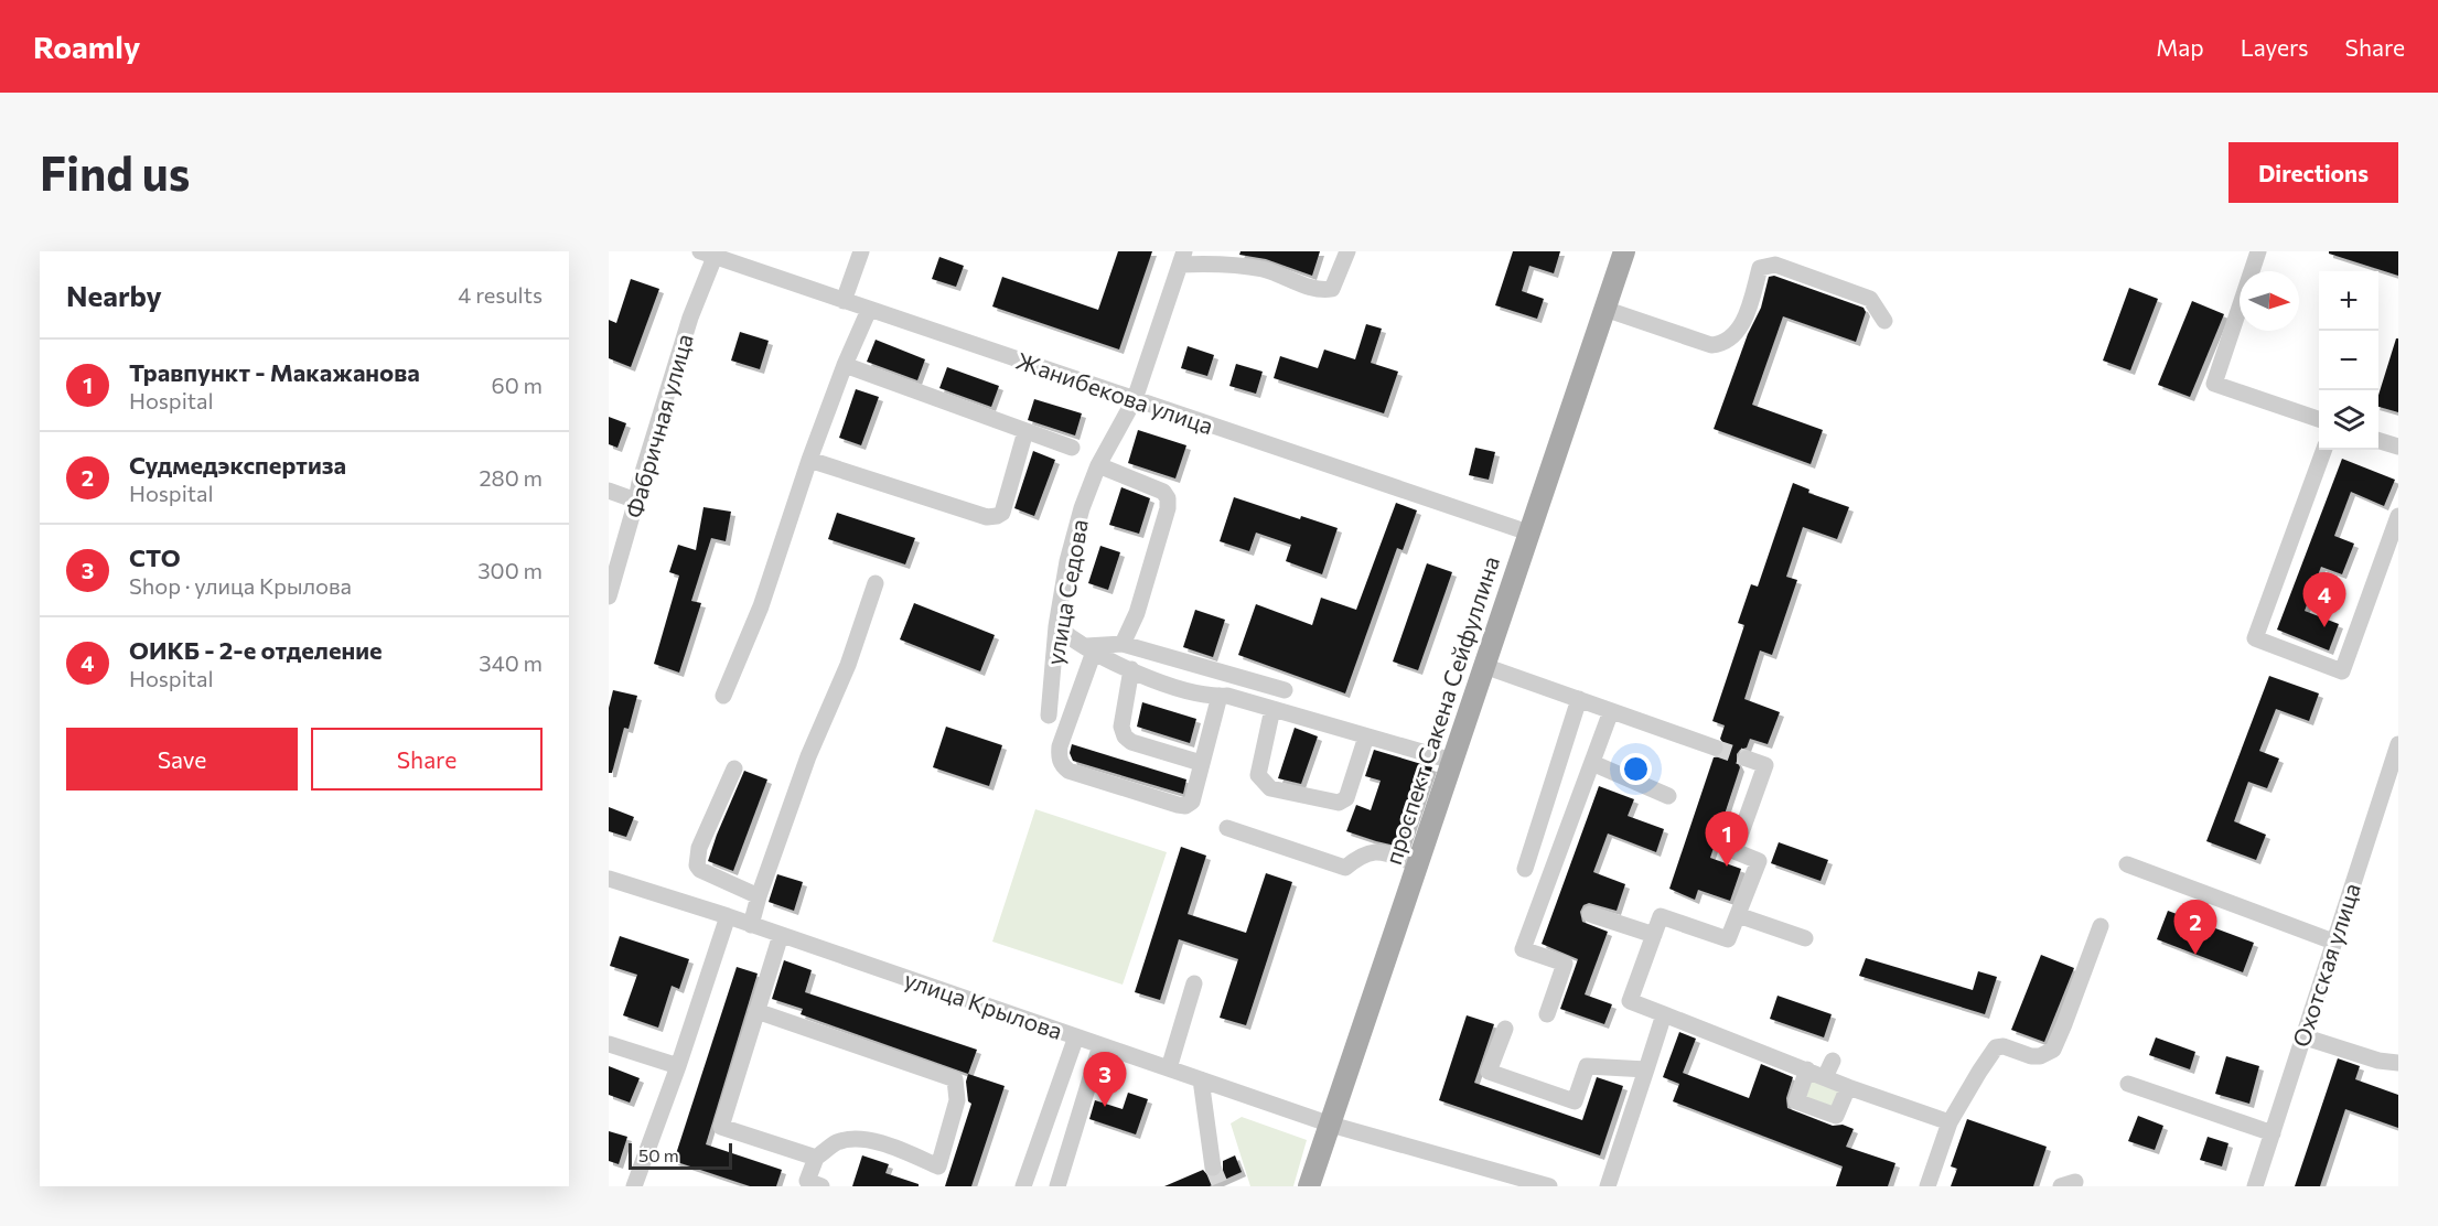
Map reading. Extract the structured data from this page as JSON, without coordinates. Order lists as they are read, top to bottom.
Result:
{
  "streets": {
    "main road": ["проспект Сакена Сейфуллина"],
    "street": [
      "Жанибекова улица",
      "Фабричная улица",
      "улица Седова",
      "Охотская улица",
      "улица Крылова"
    ]
  },
  "crossings": [
    ["Жанибекова улица", "Фабричная улица"],
    ["Жанибекова улица", "улица Седова"],
    ["Жанибекова улица", "проспект Сакена Сейфуллина"],
    ["проспект Сакена Сейфуллина", "улица Крылова"]
  ],
  "scale_bar": "50 m",
  "north": "right",
  "page": {
    "header": "Roamly",
    "nav": ["Map", "Layers", "Share"],
    "buttons": [
      "Directions",
      ["Save", "Share"]
    ],
    "title": "Find us",
    "heading": ["Nearby", "4 results"],
    "map_buttons": ["+", "−"],
    "list": [
      {
        "mark": "1",
        "name": "Травпункт - Макажанова",
        "note": "Hospital",
        "value": "60 m"
      },
      {
        "mark": "2",
        "name": "Судмедэкспертиза",
        "note": "Hospital",
        "value": "280 m"
      },
      {
        "mark": "3",
        "name": "СТО",
        "note": "Shop · улица Крылова",
        "value": "300 m"
      },
      {
        "mark": "4",
        "name": "ОИКБ - 2-е отделение",
        "note": "Hospital",
        "value": "340 m"
      }
    ],
    "pins": [
      "4",
      "1",
      "2",
      "3"
    ],
    "scale": "50 m"
  }
}
